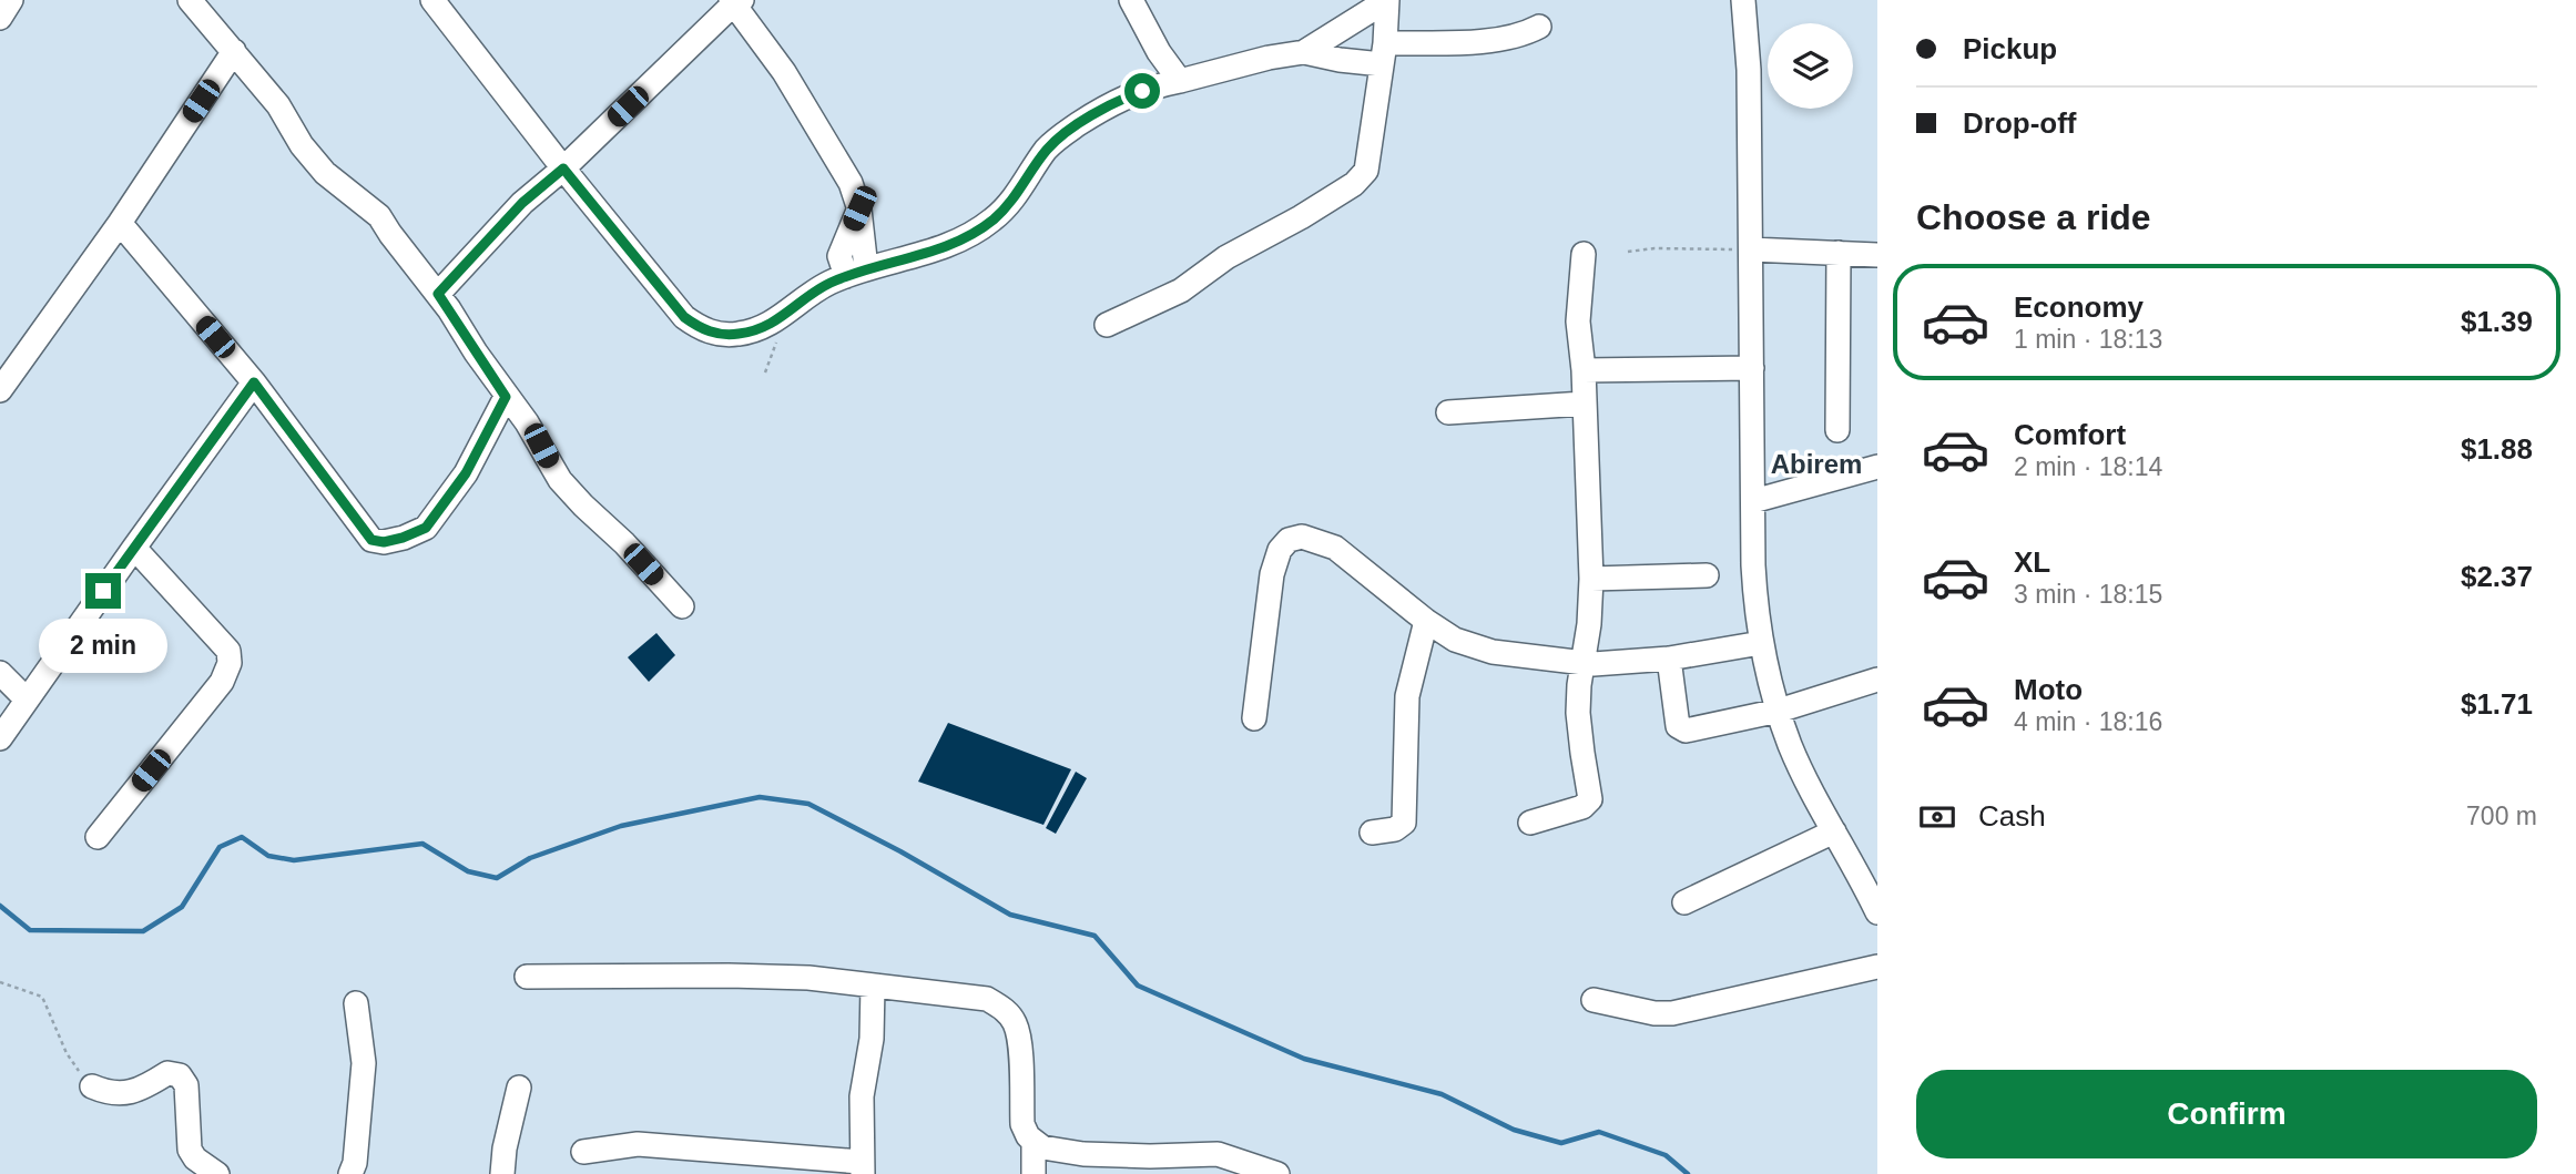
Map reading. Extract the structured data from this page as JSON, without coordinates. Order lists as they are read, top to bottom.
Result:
{
  "districts": ["Abirem"],
  "page": {
    "banner": ["Pickup", "Drop-off"],
    "heading": "Choose a ride",
    "list": [
      {
        "name": "Economy",
        "note": "1 min · 18:13",
        "value": "$1.39"
      },
      {
        "name": "Comfort",
        "note": "2 min · 18:14",
        "value": "$1.88"
      },
      {
        "name": "XL",
        "note": "3 min · 18:15",
        "value": "$2.37"
      },
      {
        "name": "Moto",
        "note": "4 min · 18:16",
        "value": "$1.71"
      }
    ],
    "bubble": "2 min",
    "pay": ["Cash", "700 m"],
    "buttons": "Confirm"
  }
}
